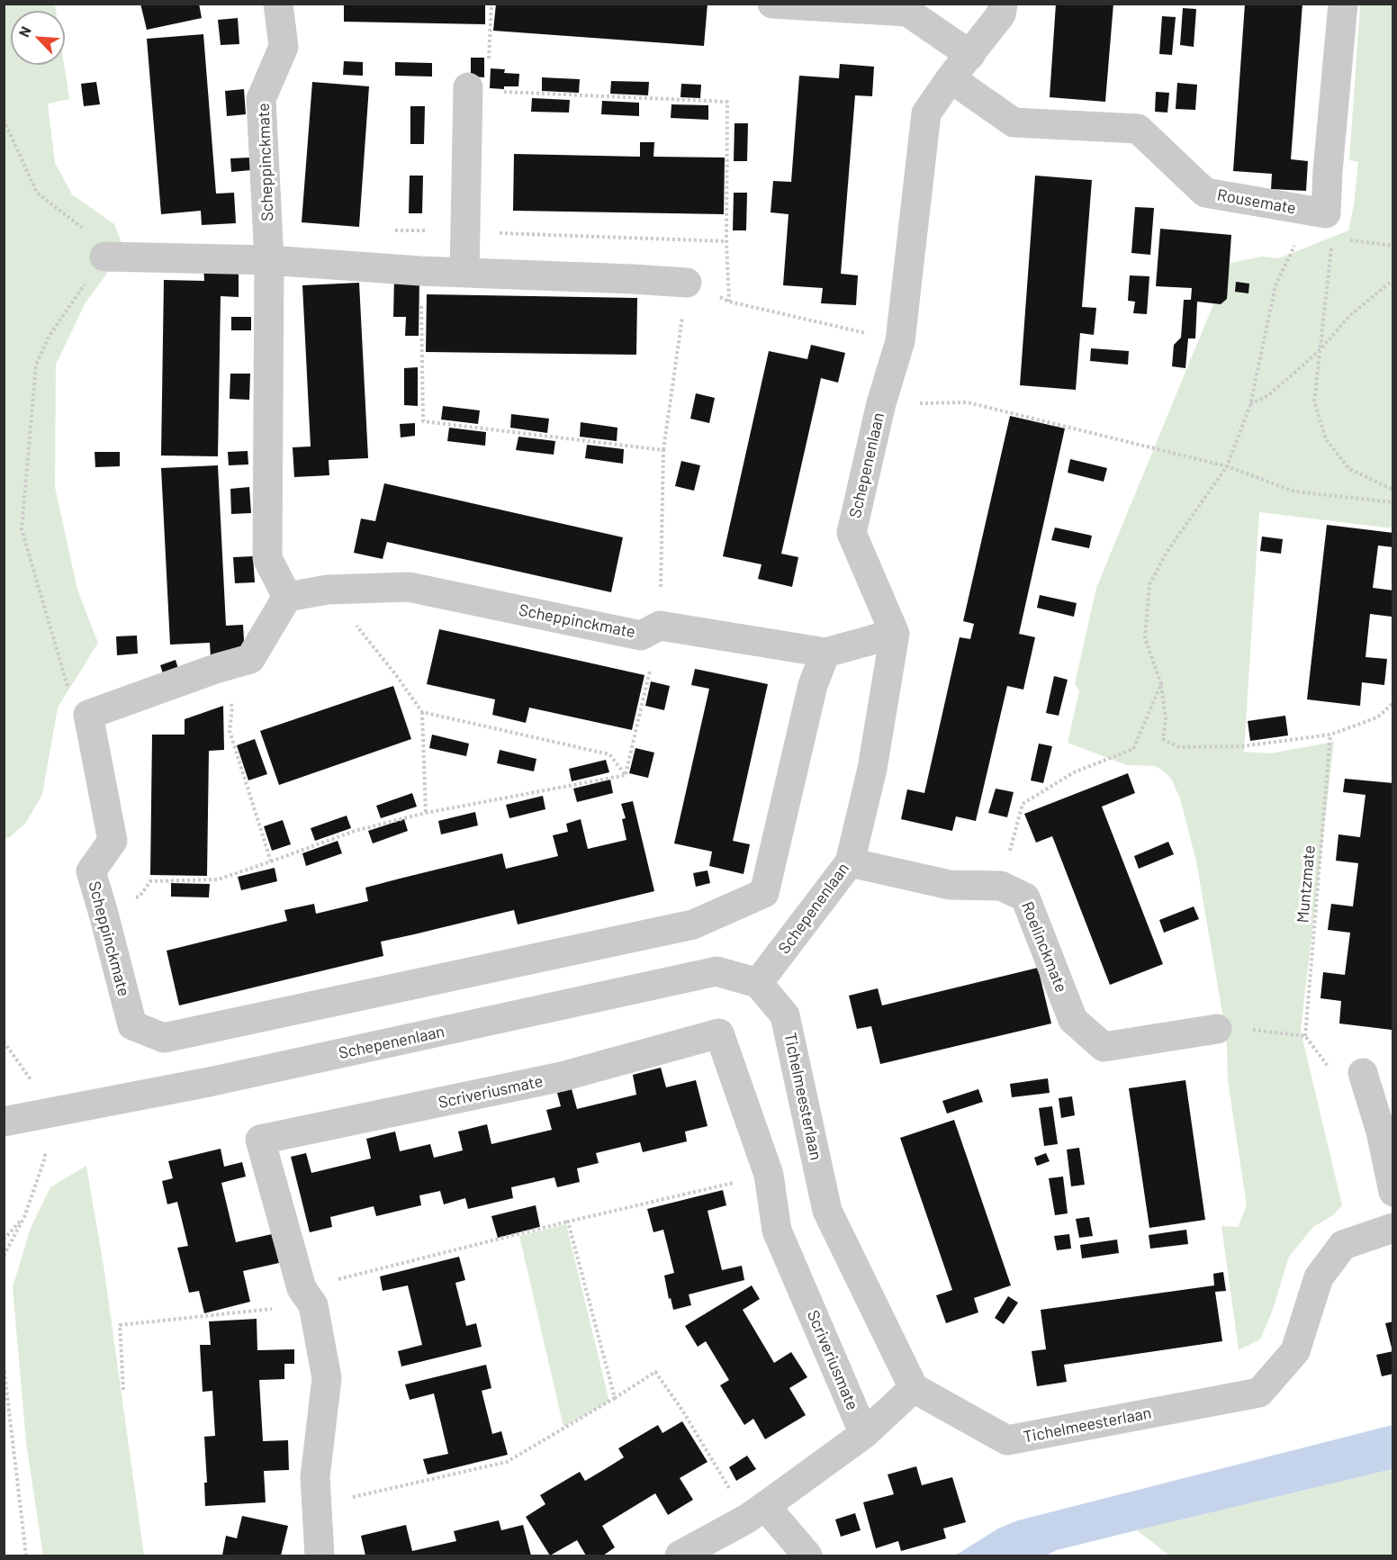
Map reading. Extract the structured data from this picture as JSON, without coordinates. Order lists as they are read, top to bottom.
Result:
{
  "streets": {
    "street": [
      "Scheppinckmate",
      "Rousemate",
      "Schepenenlaan",
      "Roelinckmate",
      "Scriveriusmate",
      "Tichelmeesterlaan"
    ],
    "path": ["Muntzmate"]
  },
  "crossings": [
    ["Scheppinckmate", "Schepenenlaan"],
    ["Rousemate", "Schepenenlaan"],
    ["Schepenenlaan", "Roelinckmate"],
    ["Schepenenlaan", "Tichelmeesterlaan"],
    ["Scriveriusmate", "Tichelmeesterlaan"]
  ],
  "north": "top left"
}
